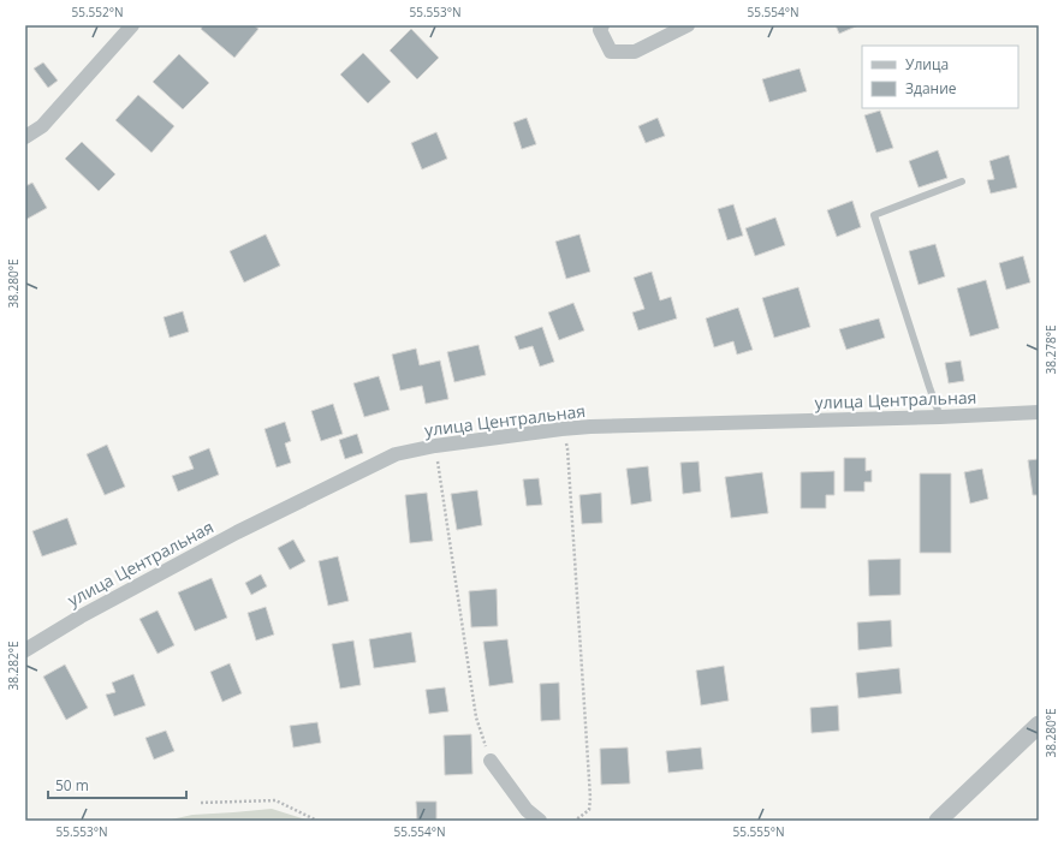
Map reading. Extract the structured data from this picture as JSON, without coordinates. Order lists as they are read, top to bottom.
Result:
{
  "streets": {
    "street": ["улица Центральная"]
  },
  "legend": ["Улица", "Здание"],
  "scale_bar": "50 m",
  "coordinates": [
    "55.552°N",
    "55.553°N",
    "55.554°N",
    "38.280°E",
    "38.278°E",
    "38.282°E",
    "55.555°N"
  ]
}
